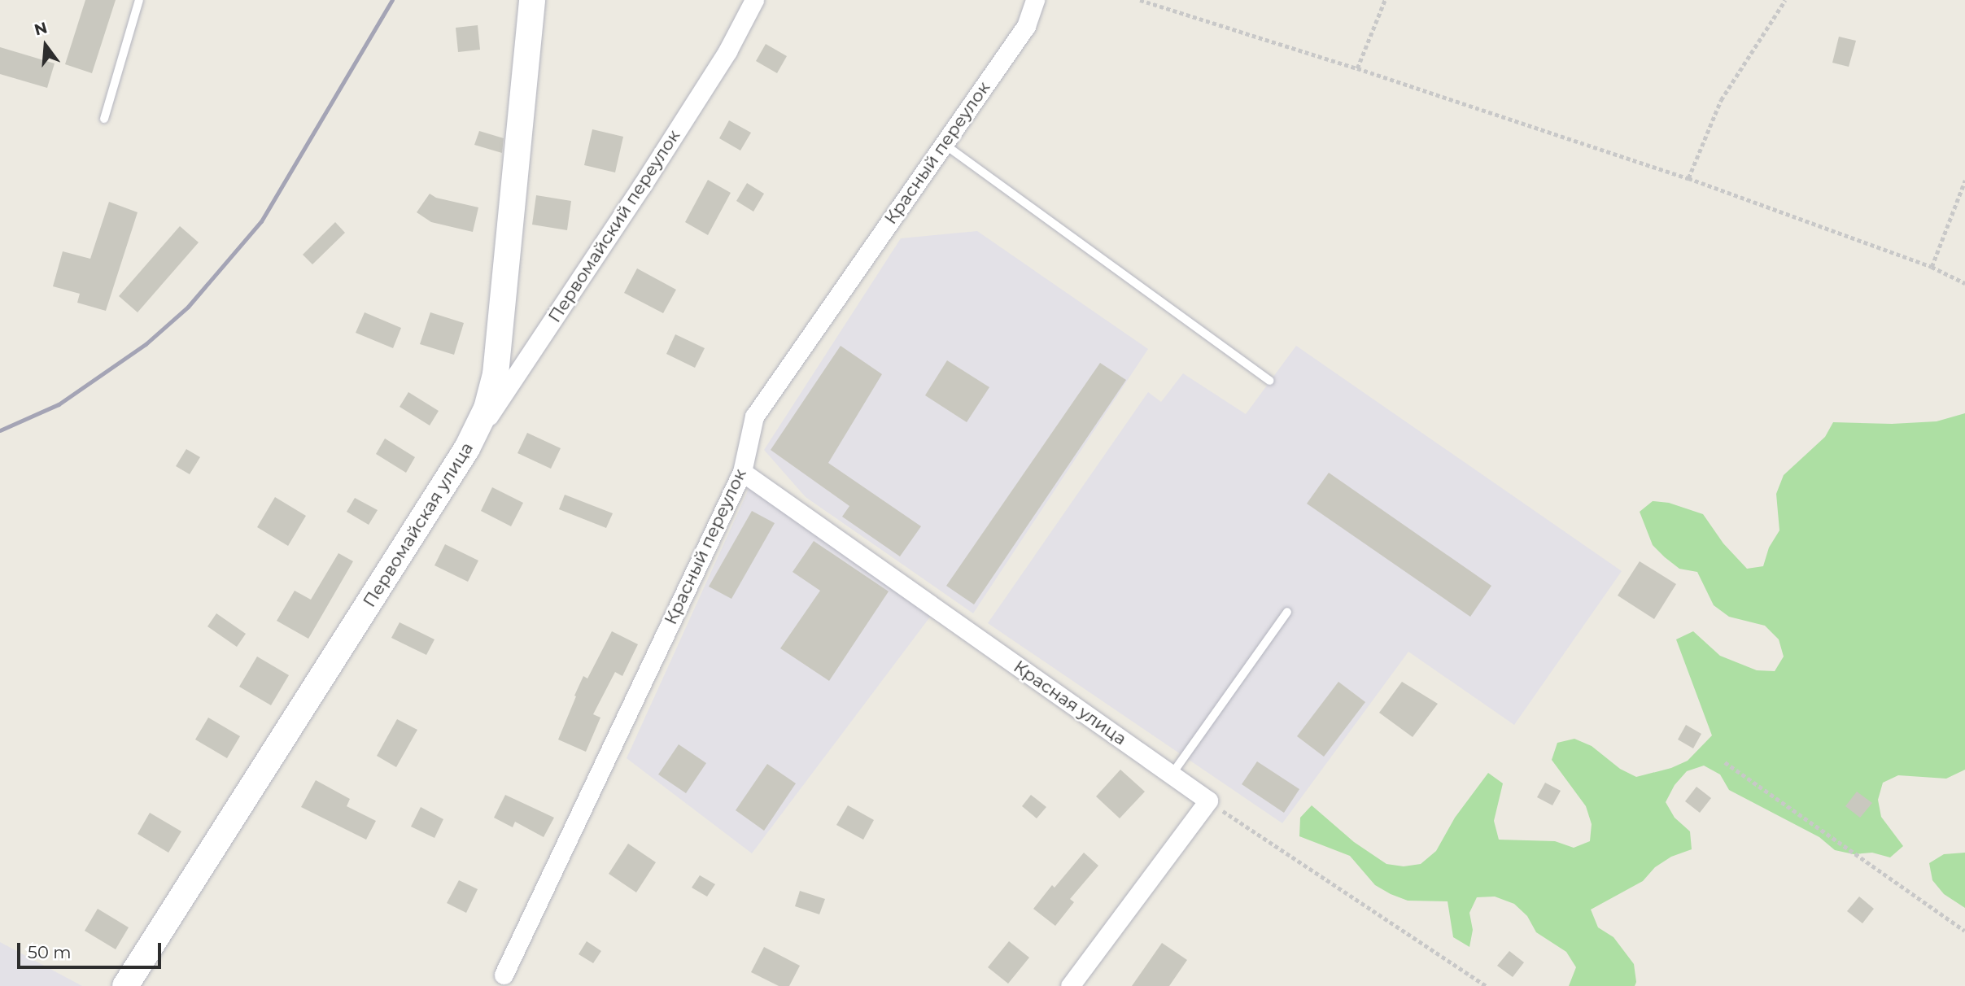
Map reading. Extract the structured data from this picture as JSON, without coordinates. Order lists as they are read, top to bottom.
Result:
{
  "streets": {
    "street": [
      "Красный переулок",
      "Первомайский переулок",
      "Первомайская улица",
      "Красная улица"
    ]
  },
  "crossings": [
    ["Красный переулок", "Красная улица"],
    ["Первомайский переулок", "Первомайская улица"]
  ],
  "scale_bar": "50 m",
  "north": "top"
}
